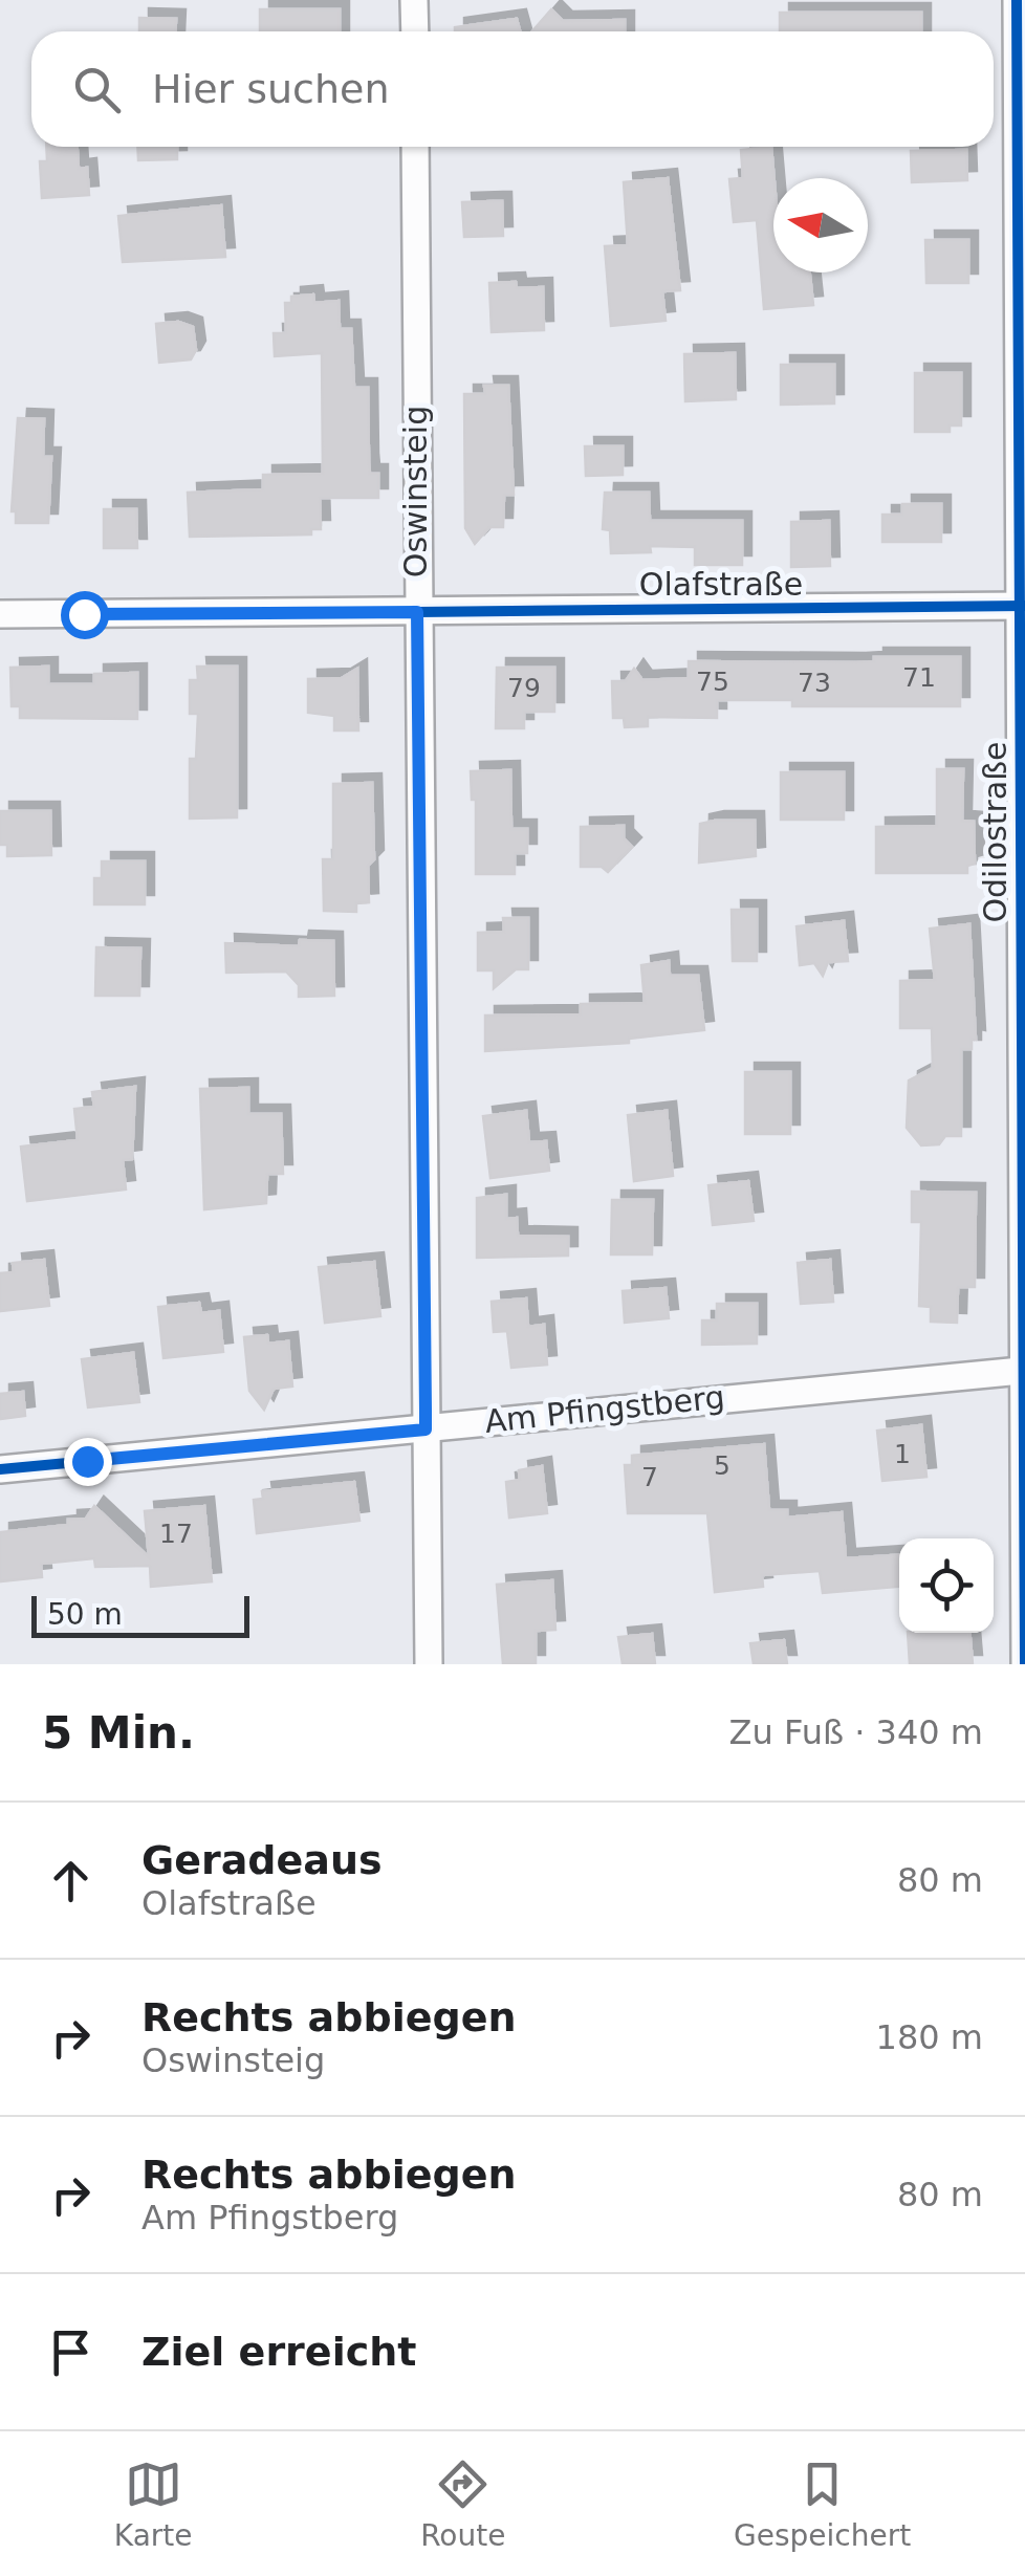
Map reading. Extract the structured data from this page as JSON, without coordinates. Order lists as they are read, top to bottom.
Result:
{
  "streets": {
    "street": [
      "Oswinsteig",
      "Olafstraße",
      "Odilostraße",
      "Am Pfingstberg"
    ]
  },
  "crossings": [
    ["Oswinsteig", "Olafstraße"],
    ["Oswinsteig", "Am Pfingstberg"],
    ["Olafstraße", "Odilostraße"],
    ["Odilostraße", "Am Pfingstberg"]
  ],
  "house_numbers": [
    "71",
    "75",
    "73",
    "79",
    "1",
    "5",
    "7",
    "17"
  ],
  "scale_bar": "50 m",
  "north": "left",
  "page": {
    "search": "Hier suchen",
    "scale": "50 m",
    "heading": ["5 Min.", "Zu Fuß · 340 m"],
    "list": [
      ["Geradeaus", "Olafstraße", "80 m"],
      ["Rechts abbiegen", "Oswinsteig", "180 m"],
      ["Rechts abbiegen", "Am Pfingstberg", "80 m"],
      "Ziel erreicht"
    ],
    "nav": ["Karte", "Route", "Gespeichert"]
  }
}
